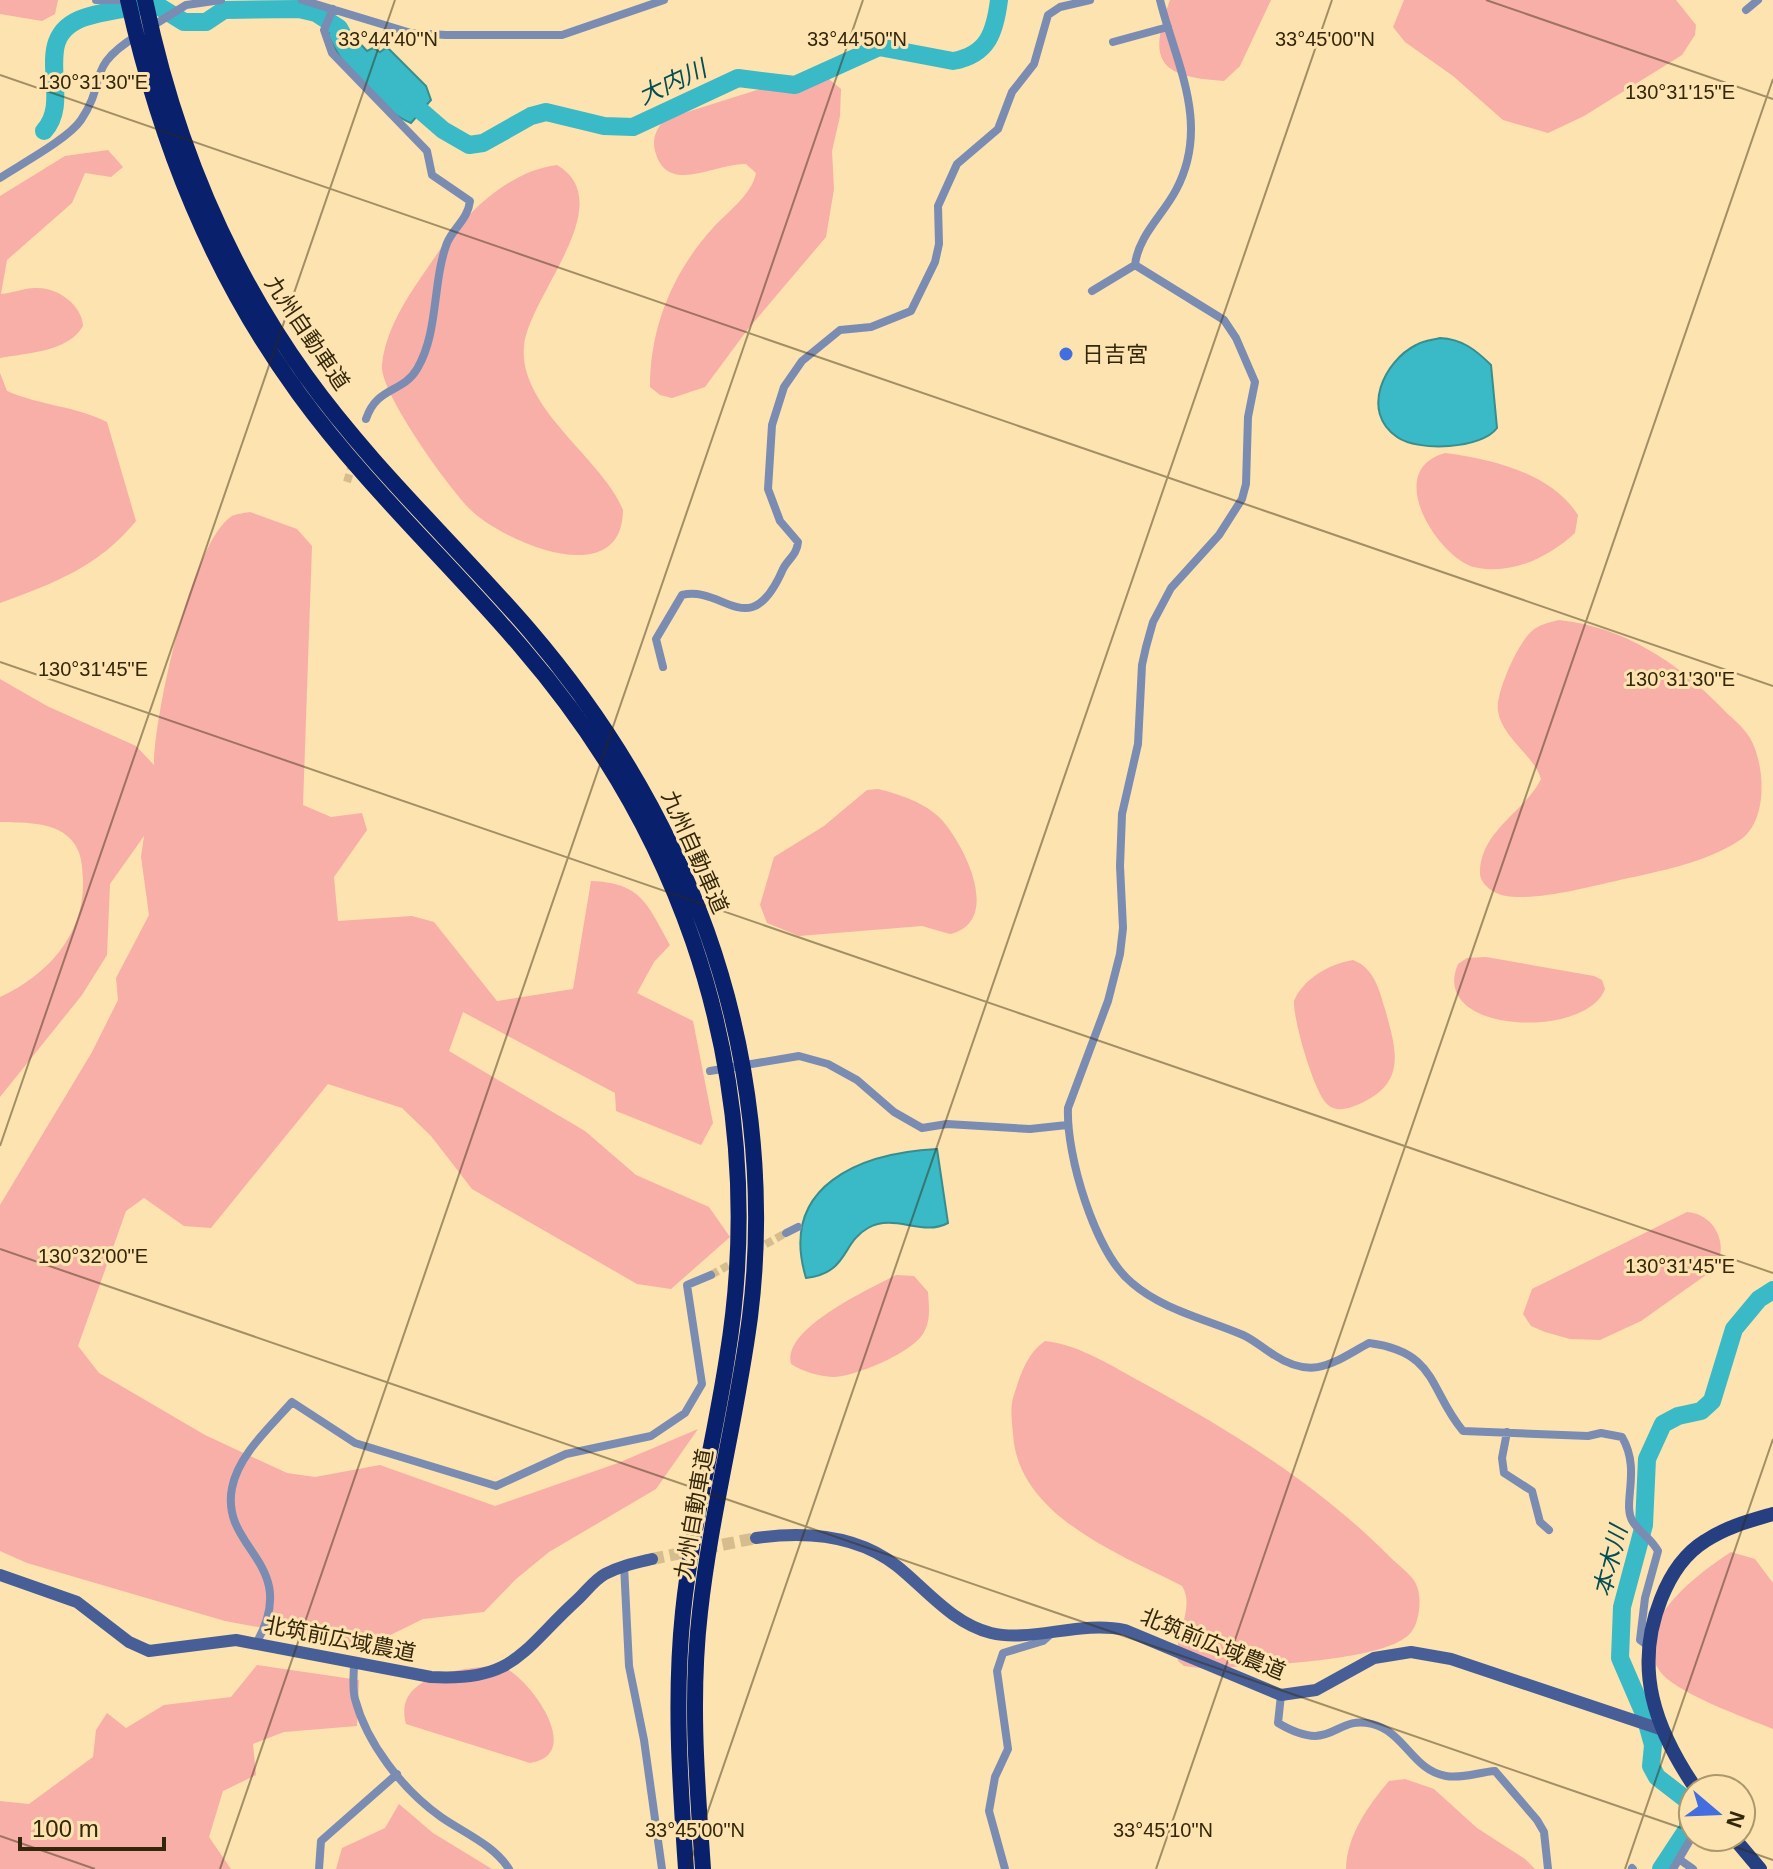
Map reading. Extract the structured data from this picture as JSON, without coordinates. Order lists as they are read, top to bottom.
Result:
{
  "streets": {
    "highway": ["九州自動車道"],
    "street": ["北筑前広域農道"]
  },
  "water": ["大内川", "本木川"],
  "places": ["日吉宮"],
  "scale_bar": "100 m",
  "north": "right",
  "coordinates": [
    "33°44'40\"N",
    "33°44'50\"N",
    "33°45'00\"N",
    "130°31'30\"E",
    "130°31'15\"E",
    "130°31'45\"E",
    "130°32'00\"E",
    "33°45'10\"N"
  ]
}
